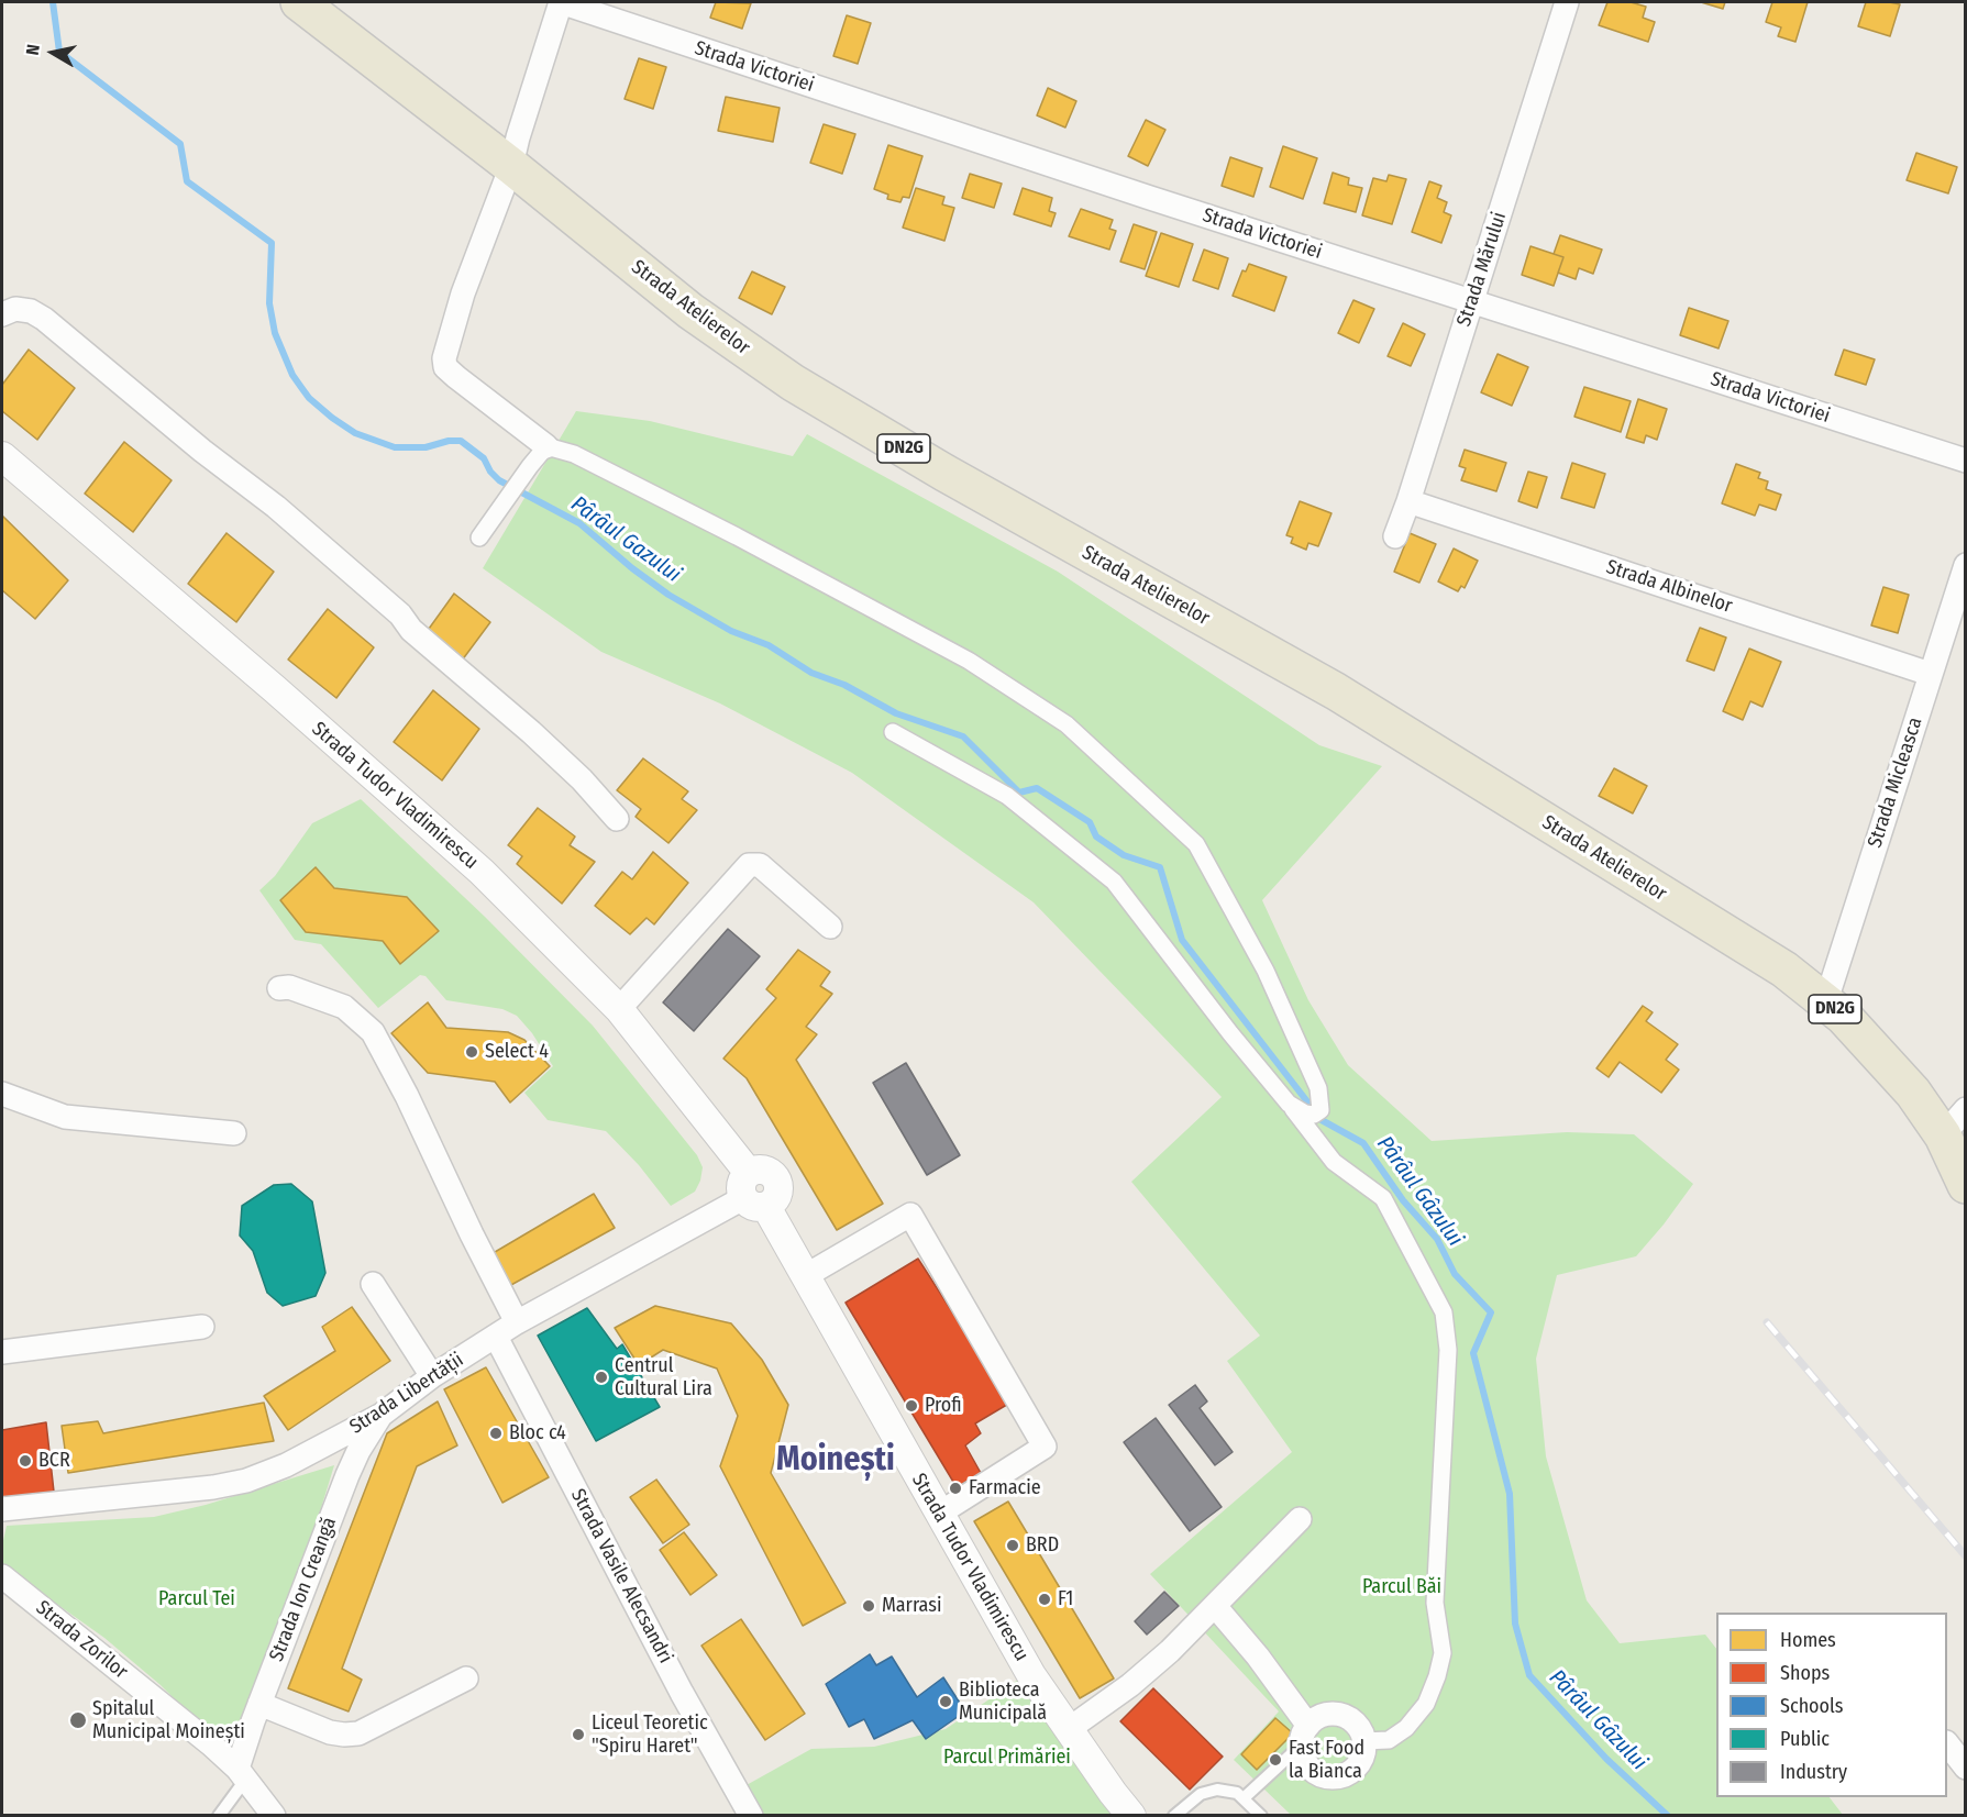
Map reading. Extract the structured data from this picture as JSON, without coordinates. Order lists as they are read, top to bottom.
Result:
{
  "streets": {
    "main road": ["Strada Atelierelor", "DN2G"],
    "street": [
      "Strada Victoriei",
      "Strada Mărului",
      "Strada Albinelor",
      "Strada Micleasca",
      "Strada Tudor Vladimirescu",
      "Strada Libertății",
      "Strada Vasile Alecsandri",
      "Strada Ion Creangă",
      "Strada Zorilor"
    ]
  },
  "crossings": [
    ["Strada Victoriei", "Strada Mărului"],
    ["Strada Mărului", "Strada Albinelor"],
    ["Strada Atelierelor", "Strada Micleasca"],
    ["Strada Albinelor", "Strada Micleasca"],
    ["Strada Tudor Vladimirescu", "Strada Libertății"],
    ["Strada Libertății", "Strada Vasile Alecsandri"],
    ["Strada Libertății", "Strada Ion Creangă"],
    ["Strada Ion Creangă", "Strada Zorilor"]
  ],
  "districts": ["Moinești"],
  "water": ["Pârâul Gazului", "Pârâul Gâzului"],
  "parks": ["Parcul Băi", "Parcul Tei", "Parcul Primăriei"],
  "places": [
    "Select 4",
    "Centrul Cultural Lira",
    "Profi",
    "Bloc c4",
    "BCR",
    "Farmacie",
    "BRD",
    "F1",
    "Marrasi",
    "Biblioteca Municipală",
    "Spitalul Municipal Moinești",
    "Liceul Teoretic \"Spiru Haret\"",
    "Fast Food la Bianca"
  ],
  "legend": [
    "Homes",
    "Shops",
    "Schools",
    "Public",
    "Industry"
  ],
  "north": "left"
}
